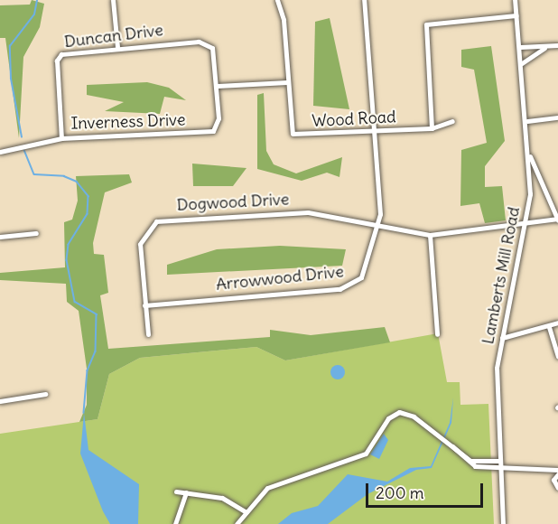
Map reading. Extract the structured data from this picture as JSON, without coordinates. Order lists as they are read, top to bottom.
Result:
{
  "streets": {
    "street": [
      "Duncan Drive",
      "Wood Road",
      "Inverness Drive",
      "Dogwood Drive",
      "Lamberts Mill Road",
      "Arrowwood Drive"
    ]
  },
  "crossings": [
    ["Duncan Drive", "Inverness Drive"],
    ["Dogwood Drive", "Lamberts Mill Road"],
    ["Dogwood Drive", "Arrowwood Drive"]
  ],
  "scale_bar": "200 m"
}
